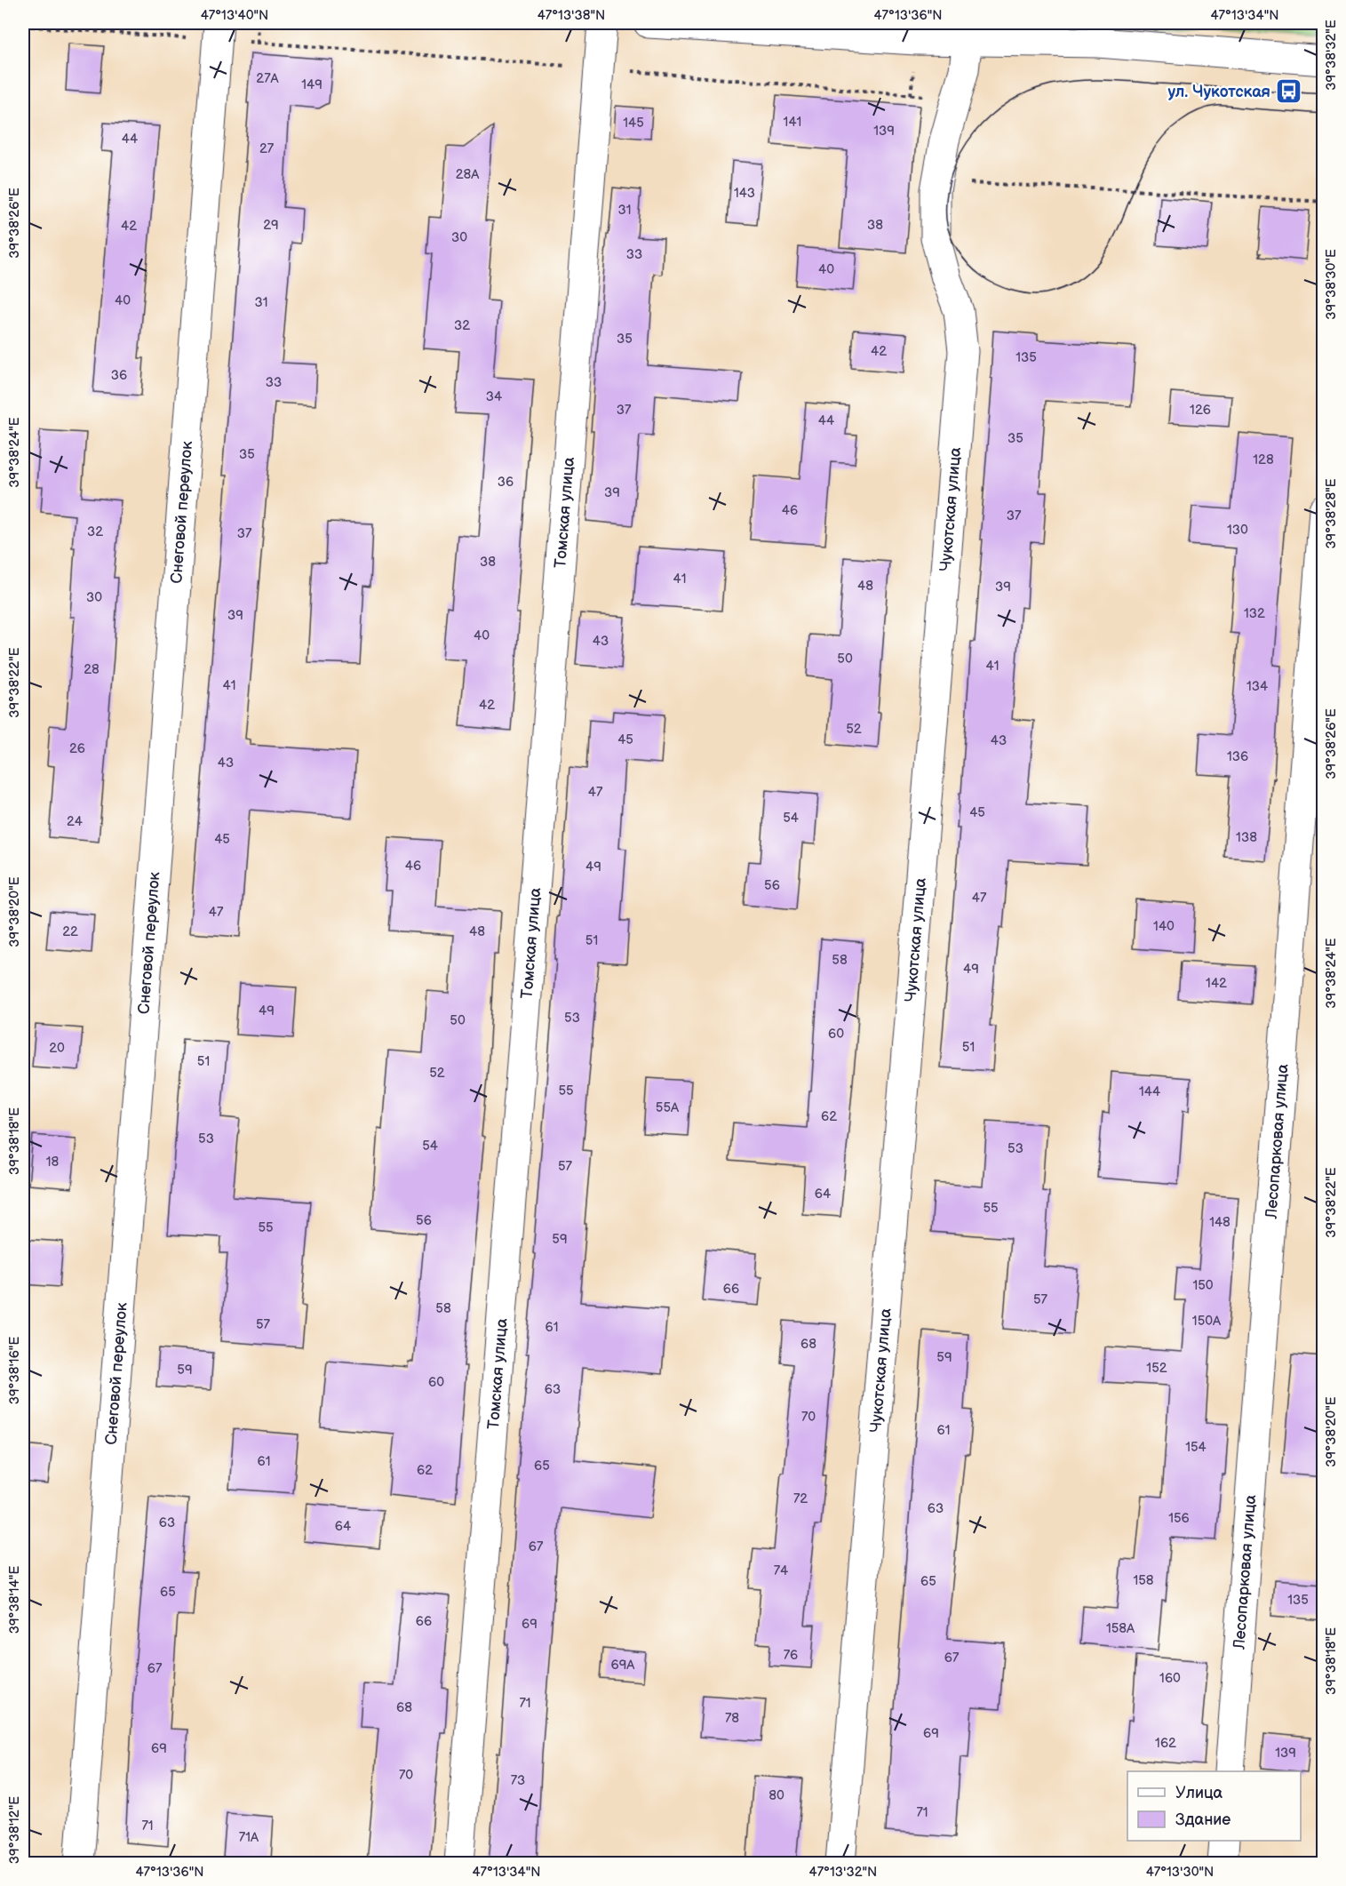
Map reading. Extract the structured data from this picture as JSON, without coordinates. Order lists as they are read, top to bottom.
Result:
{
  "streets": {
    "street": [
      "Чукотская улица",
      "Снеговой переулок",
      "Томская улица",
      "Лесопарковая улица"
    ]
  },
  "places": {
    "bus stop": ["ул. Чукотская"]
  },
  "house_numbers": [
    "27А",
    "149",
    "141",
    "145",
    "139",
    "44",
    "27",
    "28А",
    "143",
    "31",
    "29",
    "38",
    "42",
    "30",
    "33",
    "40",
    "40",
    "31",
    "32",
    "35",
    "42",
    "135",
    "36",
    "33",
    "34",
    "37",
    "126",
    "44",
    "35",
    "35",
    "128",
    "36",
    "39",
    "46",
    "37",
    "130",
    "32",
    "37",
    "38",
    "41",
    "48",
    "39",
    "30",
    "132",
    "39",
    "40",
    "43",
    "50",
    "41",
    "28",
    "41",
    "134",
    "42",
    "52",
    "45",
    "43",
    "26",
    "136",
    "43",
    "47",
    "45",
    "54",
    "24",
    "138",
    "45",
    "46",
    "49",
    "56",
    "47",
    "47",
    "140",
    "22",
    "48",
    "51",
    "58",
    "49",
    "142",
    "49",
    "53",
    "50",
    "60",
    "51",
    "20",
    "51",
    "52",
    "55",
    "144",
    "55А",
    "62",
    "53",
    "54",
    "53",
    "18",
    "57",
    "64",
    "55",
    "56",
    "148",
    "55",
    "59",
    "150",
    "66",
    "57",
    "58",
    "150А",
    "57",
    "61",
    "68",
    "59",
    "152",
    "59",
    "60",
    "63",
    "70",
    "61",
    "154",
    "61",
    "65",
    "62",
    "72",
    "63",
    "156",
    "63",
    "64",
    "67",
    "74",
    "158",
    "65",
    "65",
    "135",
    "66",
    "69",
    "158А",
    "76",
    "67",
    "69А",
    "67",
    "160",
    "71",
    "68",
    "78",
    "69",
    "162",
    "69",
    "139",
    "70",
    "73",
    "80",
    "71",
    "71",
    "71А"
  ],
  "legend": ["Улица", "Здание"],
  "coordinates": [
    "47°13'40\"N",
    "47°13'38\"N",
    "47°13'36\"N",
    "47°13'34\"N",
    "39°38'32\"E",
    "39°38'26\"E",
    "39°38'30\"E",
    "39°38'24\"E",
    "39°38'28\"E",
    "39°38'22\"E",
    "39°38'20\"E",
    "39°38'18\"E",
    "39°38'16\"E",
    "39°38'14\"E",
    "39°38'12\"E",
    "47°13'32\"N",
    "47°13'30\"N"
  ]
}
